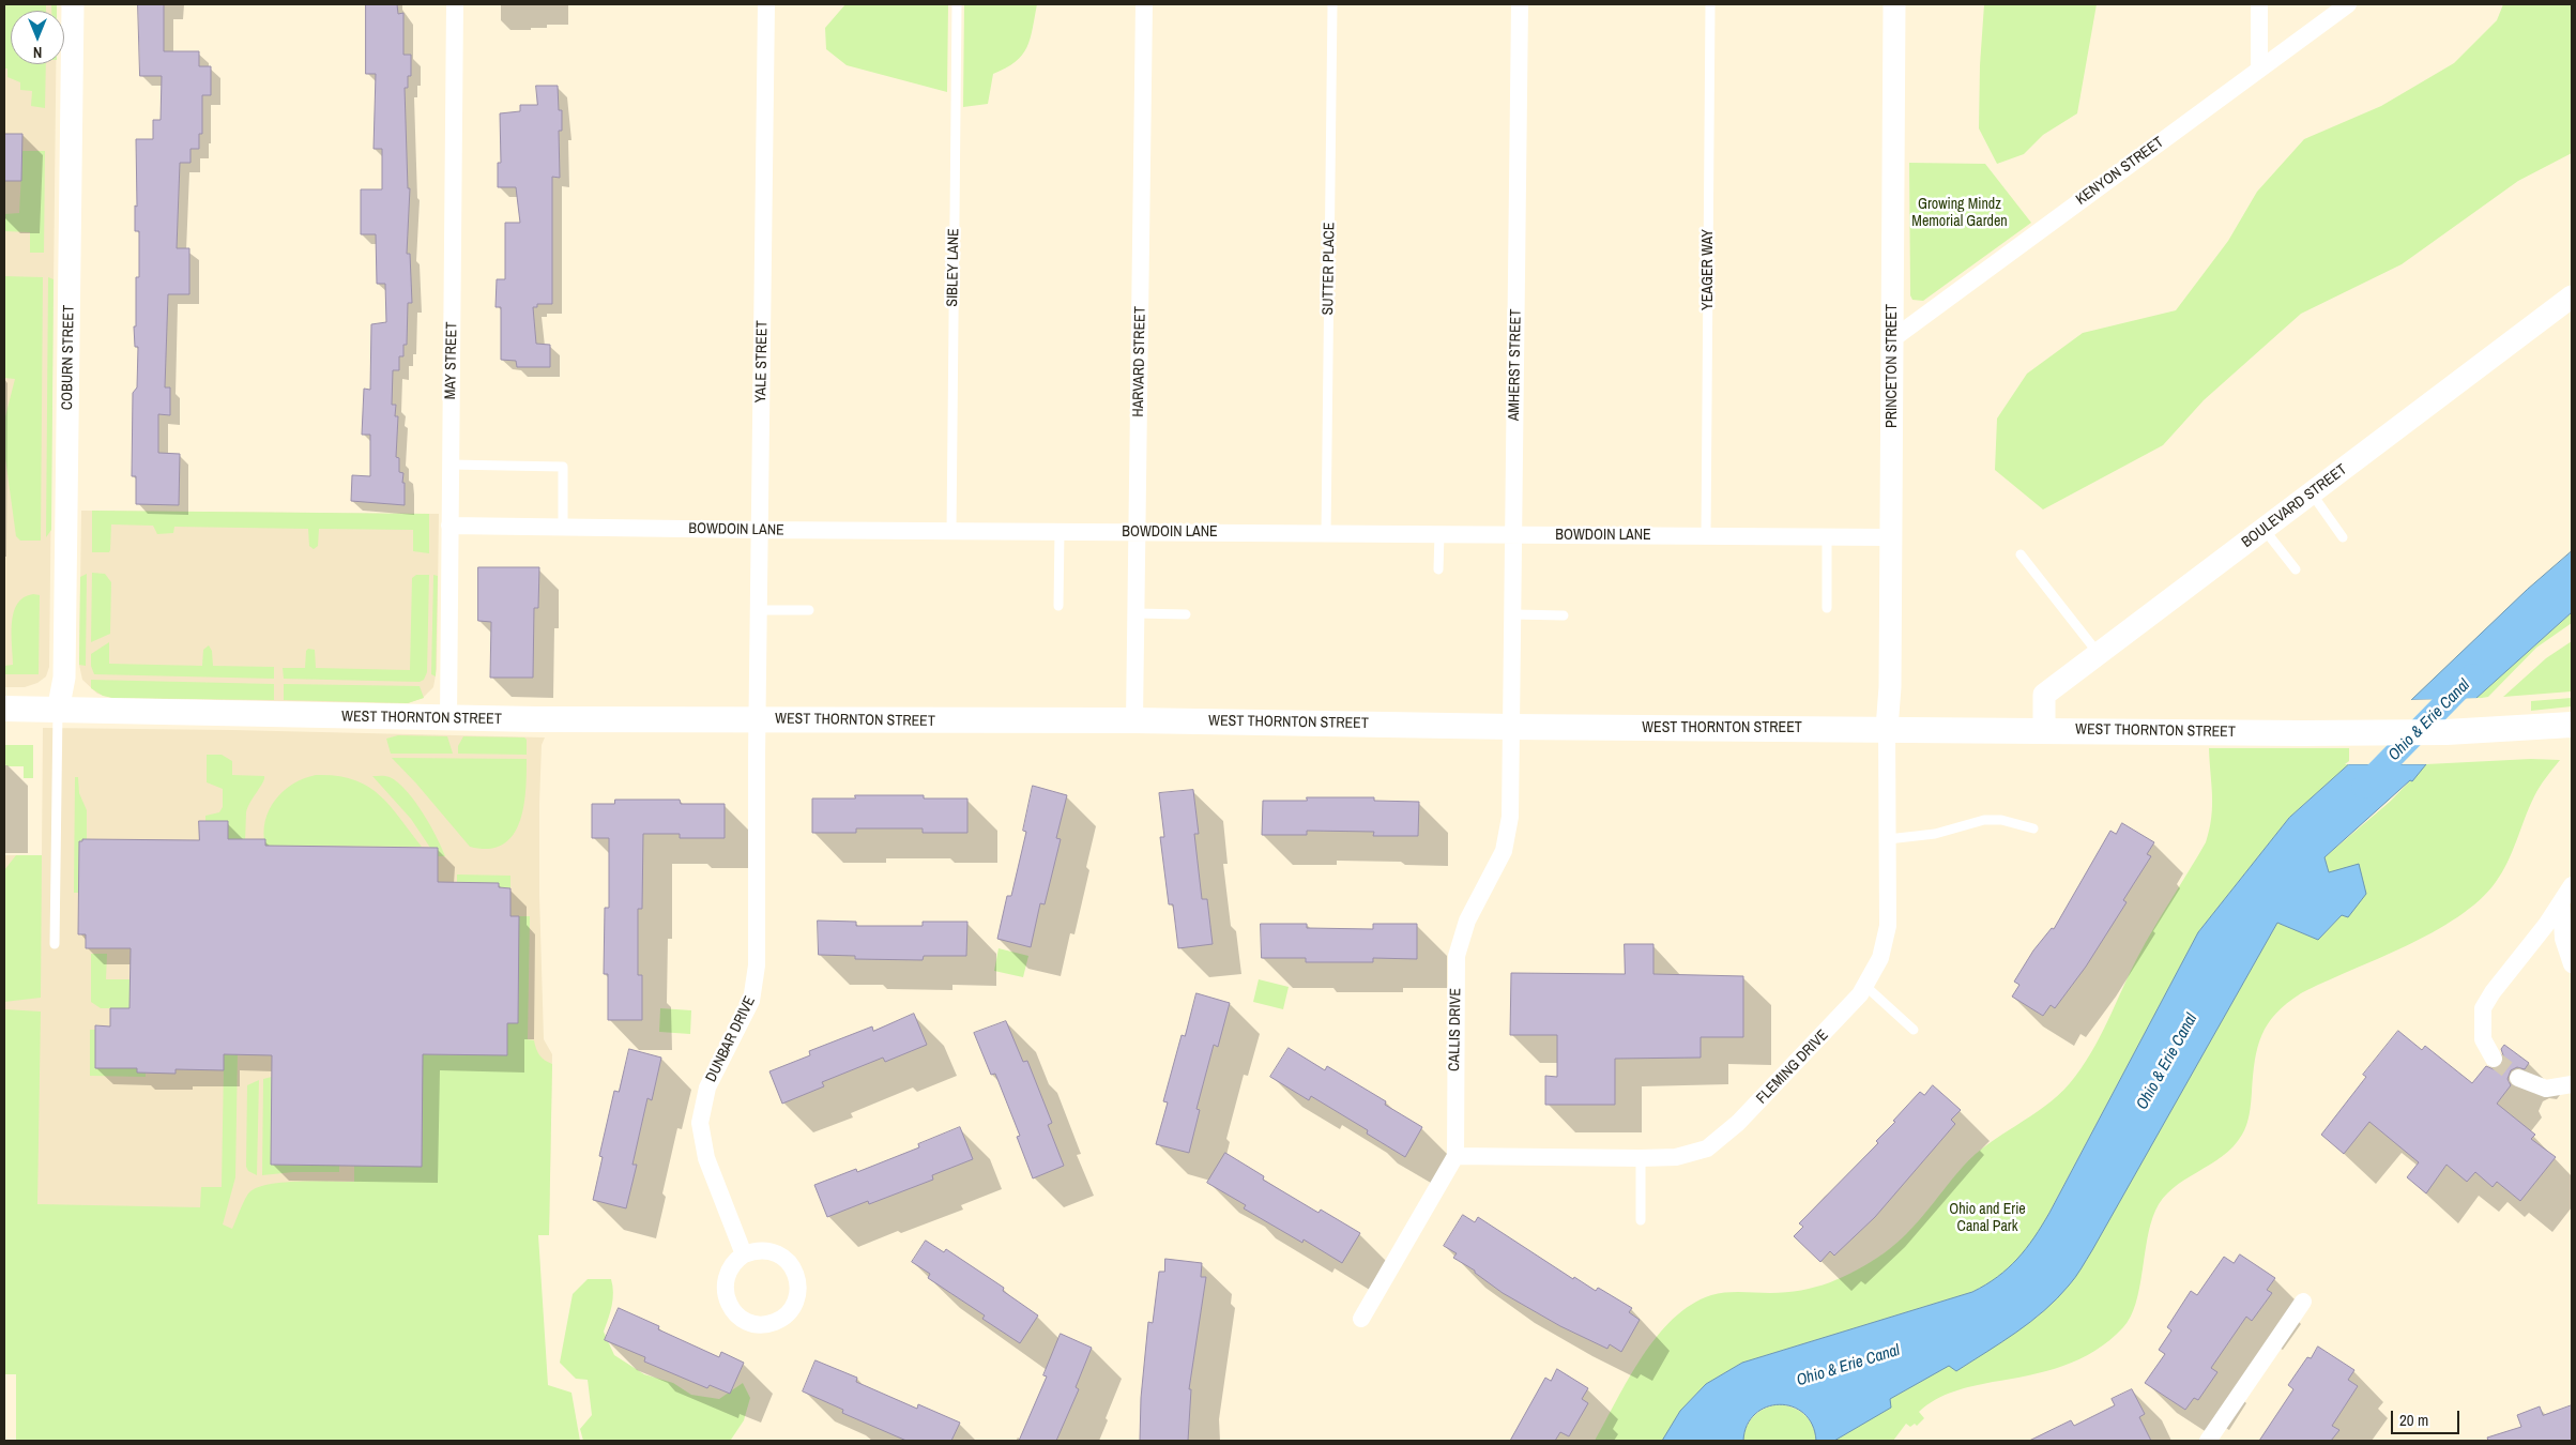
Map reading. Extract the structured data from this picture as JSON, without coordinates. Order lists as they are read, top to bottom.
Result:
{
  "streets": {
    "main road": ["WEST THORNTON STREET"],
    "street": [
      "KENYON STREET",
      "COBURN STREET",
      "MAY STREET",
      "YALE STREET",
      "HARVARD STREET",
      "AMHERST STREET",
      "PRINCETON STREET",
      "BOULEVARD STREET",
      "BOWDOIN LANE",
      "CALLIS DRIVE",
      "DUNBAR DRIVE",
      "FLEMING DRIVE"
    ],
    "lane": ["SIBLEY LANE", "SUTTER PLACE", "YEAGER WAY"]
  },
  "crossings": [
    ["KENYON STREET", "PRINCETON STREET"],
    ["SIBLEY LANE", "BOWDOIN LANE"],
    ["SUTTER PLACE", "BOWDOIN LANE"],
    ["YEAGER WAY", "BOWDOIN LANE"],
    ["COBURN STREET", "WEST THORNTON STREET"],
    ["MAY STREET", "BOWDOIN LANE"],
    ["MAY STREET", "WEST THORNTON STREET"],
    ["YALE STREET", "BOWDOIN LANE"],
    ["YALE STREET", "WEST THORNTON STREET"],
    ["YALE STREET", "DUNBAR DRIVE"],
    ["HARVARD STREET", "BOWDOIN LANE"],
    ["HARVARD STREET", "WEST THORNTON STREET"],
    ["AMHERST STREET", "BOWDOIN LANE"],
    ["AMHERST STREET", "WEST THORNTON STREET"],
    ["AMHERST STREET", "CALLIS DRIVE"],
    ["PRINCETON STREET", "BOWDOIN LANE"],
    ["PRINCETON STREET", "WEST THORNTON STREET"],
    ["PRINCETON STREET", "FLEMING DRIVE"],
    ["BOULEVARD STREET", "WEST THORNTON STREET"],
    ["WEST THORNTON STREET", "CALLIS DRIVE"],
    ["WEST THORNTON STREET", "DUNBAR DRIVE"],
    ["WEST THORNTON STREET", "FLEMING DRIVE"],
    ["CALLIS DRIVE", "FLEMING DRIVE"]
  ],
  "water": ["Ohio & Erie Canal"],
  "parks": ["Growing Mindz Memorial Garden", "Ohio and Erie Canal Park"],
  "scale_bar": "20 m",
  "north": "bottom"
}
